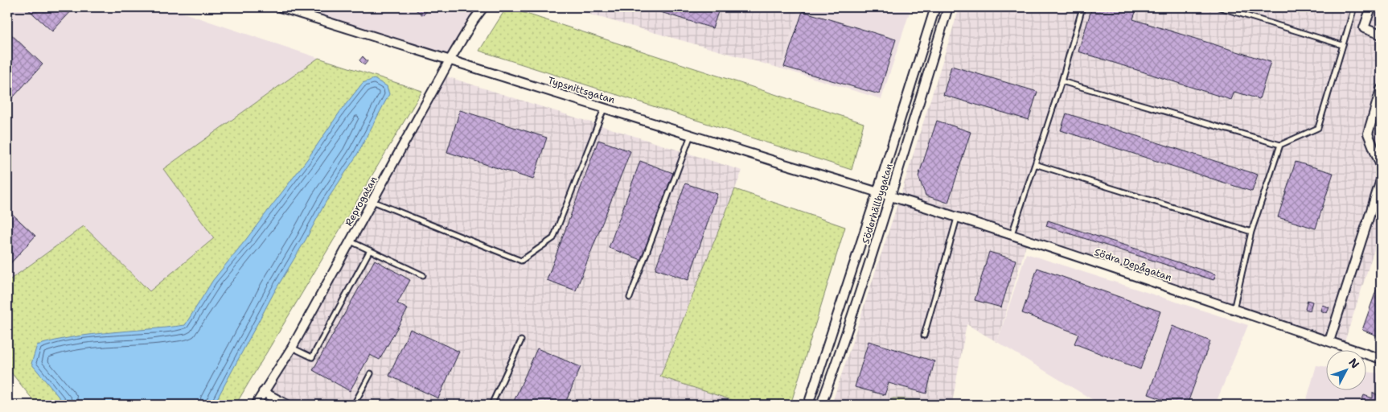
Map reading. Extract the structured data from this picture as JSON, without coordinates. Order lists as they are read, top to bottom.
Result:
{
  "streets": {
    "street": [
      "Typsnittsgatan",
      "Reprogatan",
      "Söderhällbygatan",
      "Södra Depågatan"
    ]
  },
  "crossings": [
    ["Typsnittsgatan", "Reprogatan"],
    ["Typsnittsgatan", "Söderhällbygatan"],
    ["Typsnittsgatan", "Södra Depågatan"],
    ["Söderhällbygatan", "Södra Depågatan"]
  ],
  "north": "top right"
}
